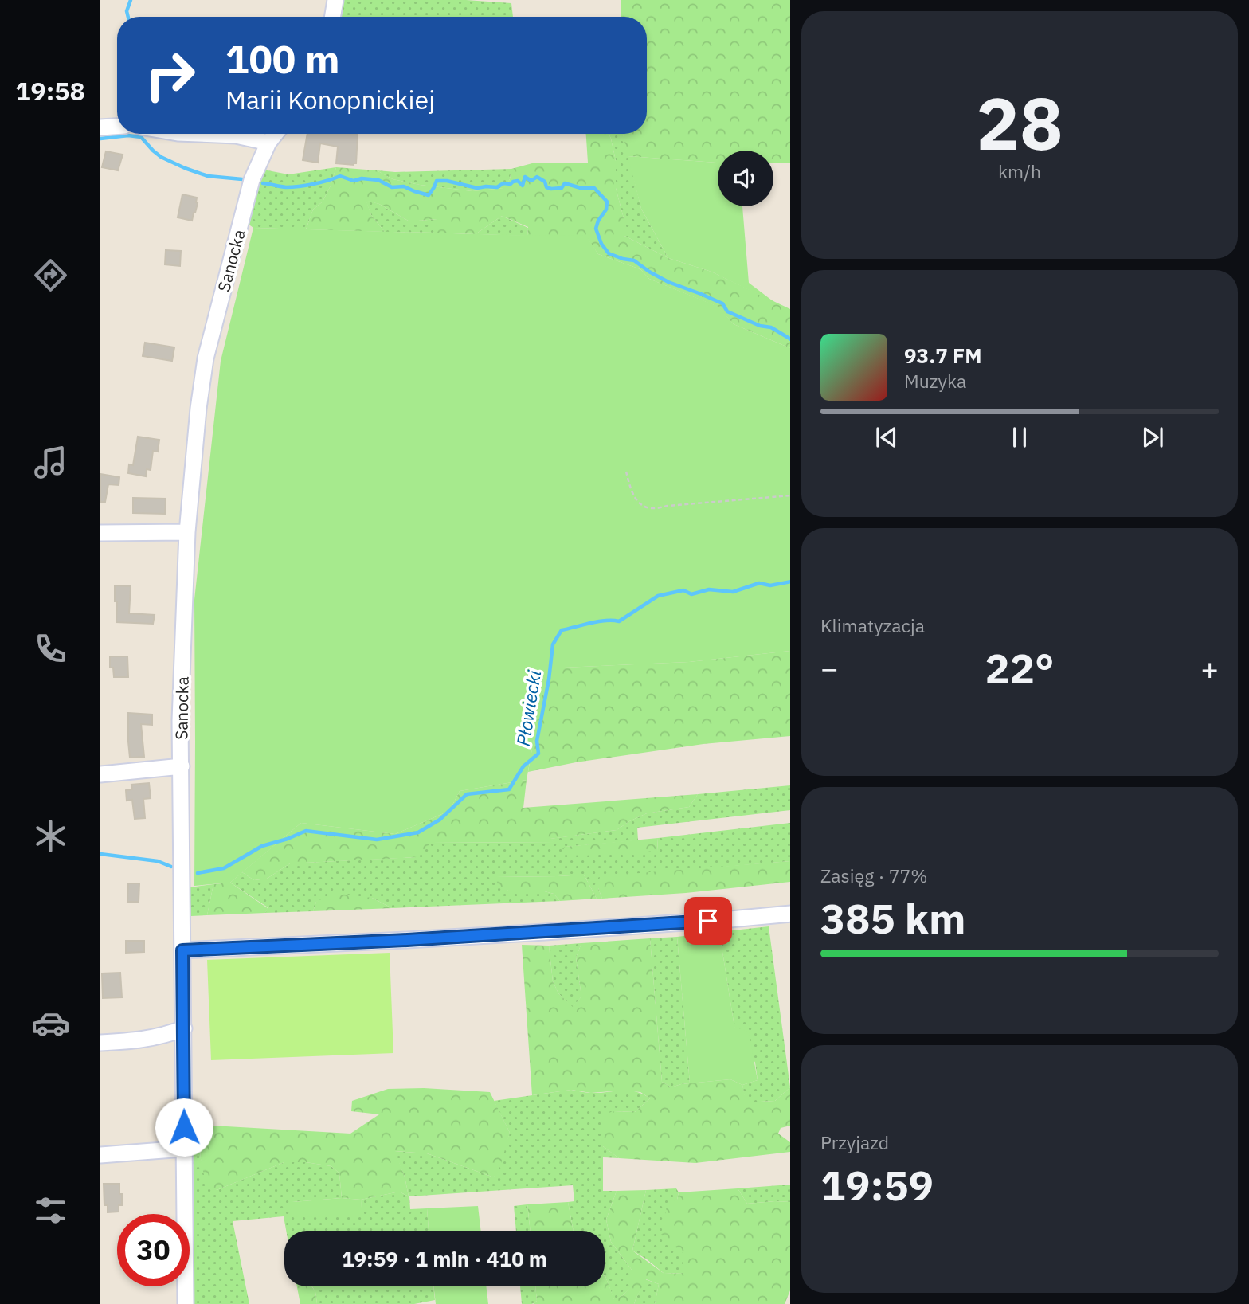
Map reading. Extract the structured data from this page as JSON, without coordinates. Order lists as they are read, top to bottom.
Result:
{
  "streets": {
    "street": ["Sanocka"]
  },
  "water": ["Płowiecki"],
  "page": {
    "tabs": "19:58",
    "tile": [
      ["28", "km/h"],
      "Klimatyzacja",
      ["Zasięg · 77%", "385 km"],
      ["Przyjazd", "19:59"]
    ],
    "turn": ["100 m", "Marii Konopnickiej"],
    "song": ["93.7 FM", "Muzyka"],
    "heat": ["−", "22°", "+"],
    "limit": "30",
    "trip": "19:59 · 1 min · 410 m"
  }
}
